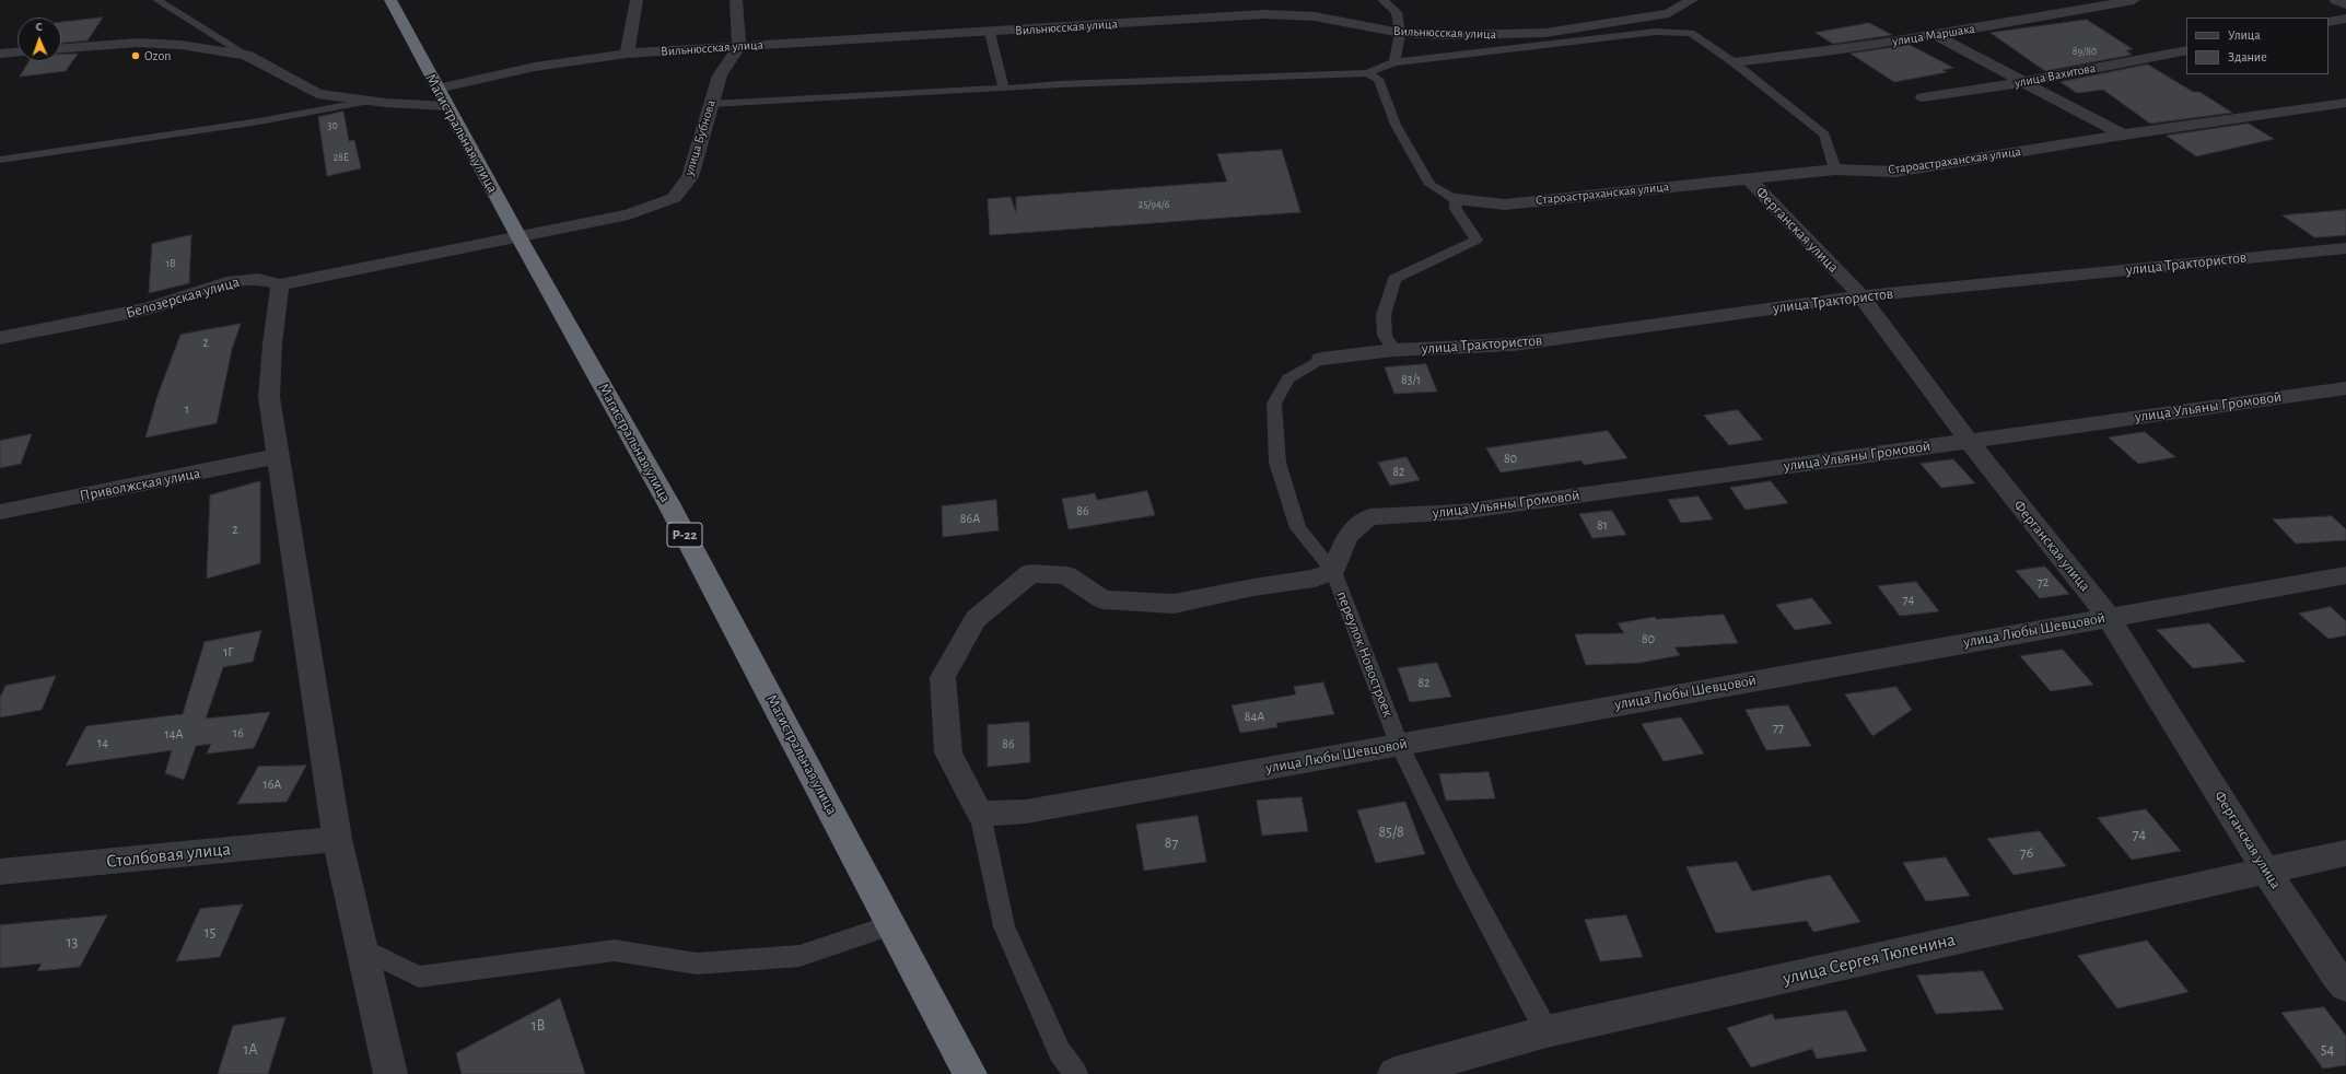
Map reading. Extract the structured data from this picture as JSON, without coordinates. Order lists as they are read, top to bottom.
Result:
{
  "streets": {
    "highway": ["Магистральная улица", "Р-22"],
    "street": [
      "Вильнюсская улица",
      "улица Маршака",
      "улица Вахитова",
      "улица Бубнова",
      "Староастраханская улица",
      "Ферганская улица",
      "улица Трактористов",
      "Белозерская улица",
      "улица Ульяны Громовой",
      "Приволжская улица",
      "улица Любы Шевцовой",
      "Столбовая улица",
      "улица Сергея Тюленина"
    ],
    "lane": ["переулок Новостроек"]
  },
  "crossings": [
    ["Вильнюсская улица", "Магистральная улица"],
    ["Вильнюсская улица", "улица Бубнова"],
    ["Магистральная улица", "улица Бубнова"],
    ["Магистральная улица", "Белозерская улица"],
    ["улица Бубнова", "Белозерская улица"],
    ["Староастраханская улица", "Ферганская улица"],
    ["Ферганская улица", "улица Трактористов"],
    ["Ферганская улица", "улица Ульяны Громовой"],
    ["Ферганская улица", "улица Любы Шевцовой"],
    ["Ферганская улица", "улица Сергея Тюленина"],
    ["улица Трактористов", "переулок Новостроек"],
    ["улица Ульяны Громовой", "переулок Новостроек"],
    ["улица Любы Шевцовой", "переулок Новостроек"],
    ["переулок Новостроек", "улица Сергея Тюленина"]
  ],
  "places": ["Ozon"],
  "house_numbers": [
    "89/80",
    "30",
    "28Е",
    "25/94/6",
    "1В",
    "2",
    "83/1",
    "1",
    "80",
    "82",
    "86",
    "86А",
    "81",
    "2",
    "72",
    "74",
    "80",
    "1Г",
    "82",
    "84А",
    "77",
    "16",
    "14А",
    "14",
    "86",
    "16А",
    "85/8",
    "74",
    "87",
    "76",
    "15",
    "13",
    "1В",
    "1А",
    "54"
  ],
  "legend": ["Улица", "Здание"],
  "north": "top"
}
